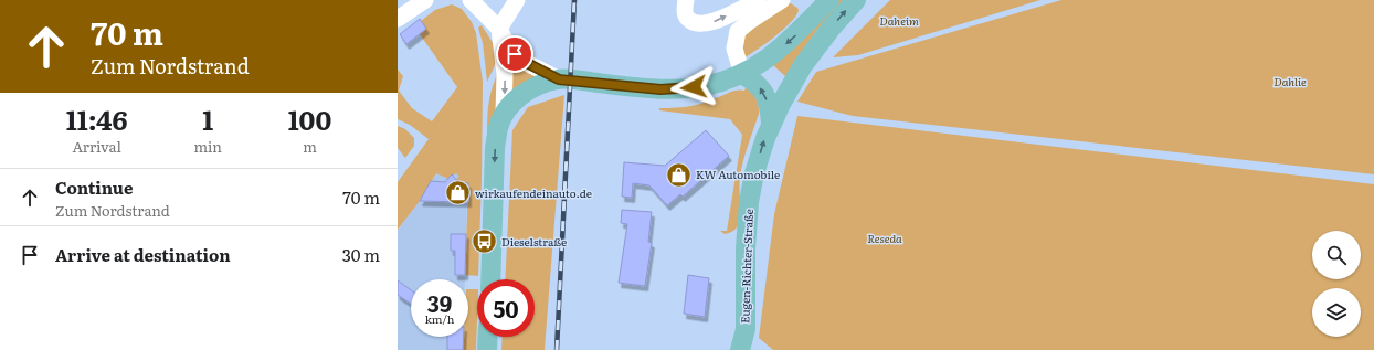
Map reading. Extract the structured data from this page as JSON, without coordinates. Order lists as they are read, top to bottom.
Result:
{
  "streets": {
    "main road": ["Eugen-Richter-Straße"]
  },
  "one_way": ["Eugen-Richter-Straße"],
  "parks": ["Daheim", "Dahlie", "Reseda"],
  "places": {
    "shop": ["KW Automobile", "wirkaufendeinauto.de"],
    "bus stop": ["Dieselstraße"]
  },
  "page": {
    "turn": ["70 m", "Zum Nordstrand"],
    "eta": [
      "11:46",
      "Arrival",
      "1",
      "min",
      "100",
      "m"
    ],
    "list": [
      {
        "name": "Continue",
        "note": "Zum Nordstrand",
        "value": "70 m"
      },
      {
        "name": "Arrive at destination",
        "value": "30 m"
      }
    ],
    "speed": "39 km/h",
    "limit": "50"
  }
}
